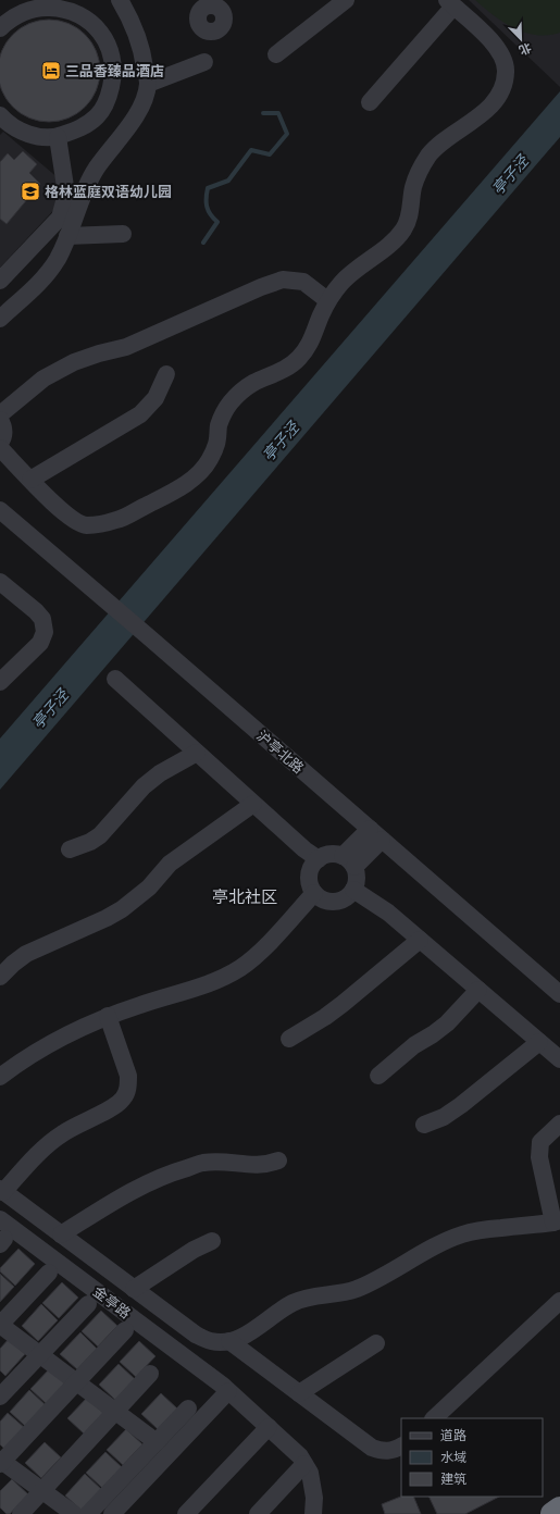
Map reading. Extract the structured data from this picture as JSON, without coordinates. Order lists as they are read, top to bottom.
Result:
{
  "streets": {
    "street": ["沪亭北路", "金亭路"]
  },
  "districts": ["亭北社区"],
  "water": ["亭子泾"],
  "places": {
    "hotel": ["三品香臻品酒店"],
    "school or university": ["格林蓝庭双语幼儿园"]
  },
  "legend": ["道路", "水域", "建筑"],
  "north": "bottom right"
}
